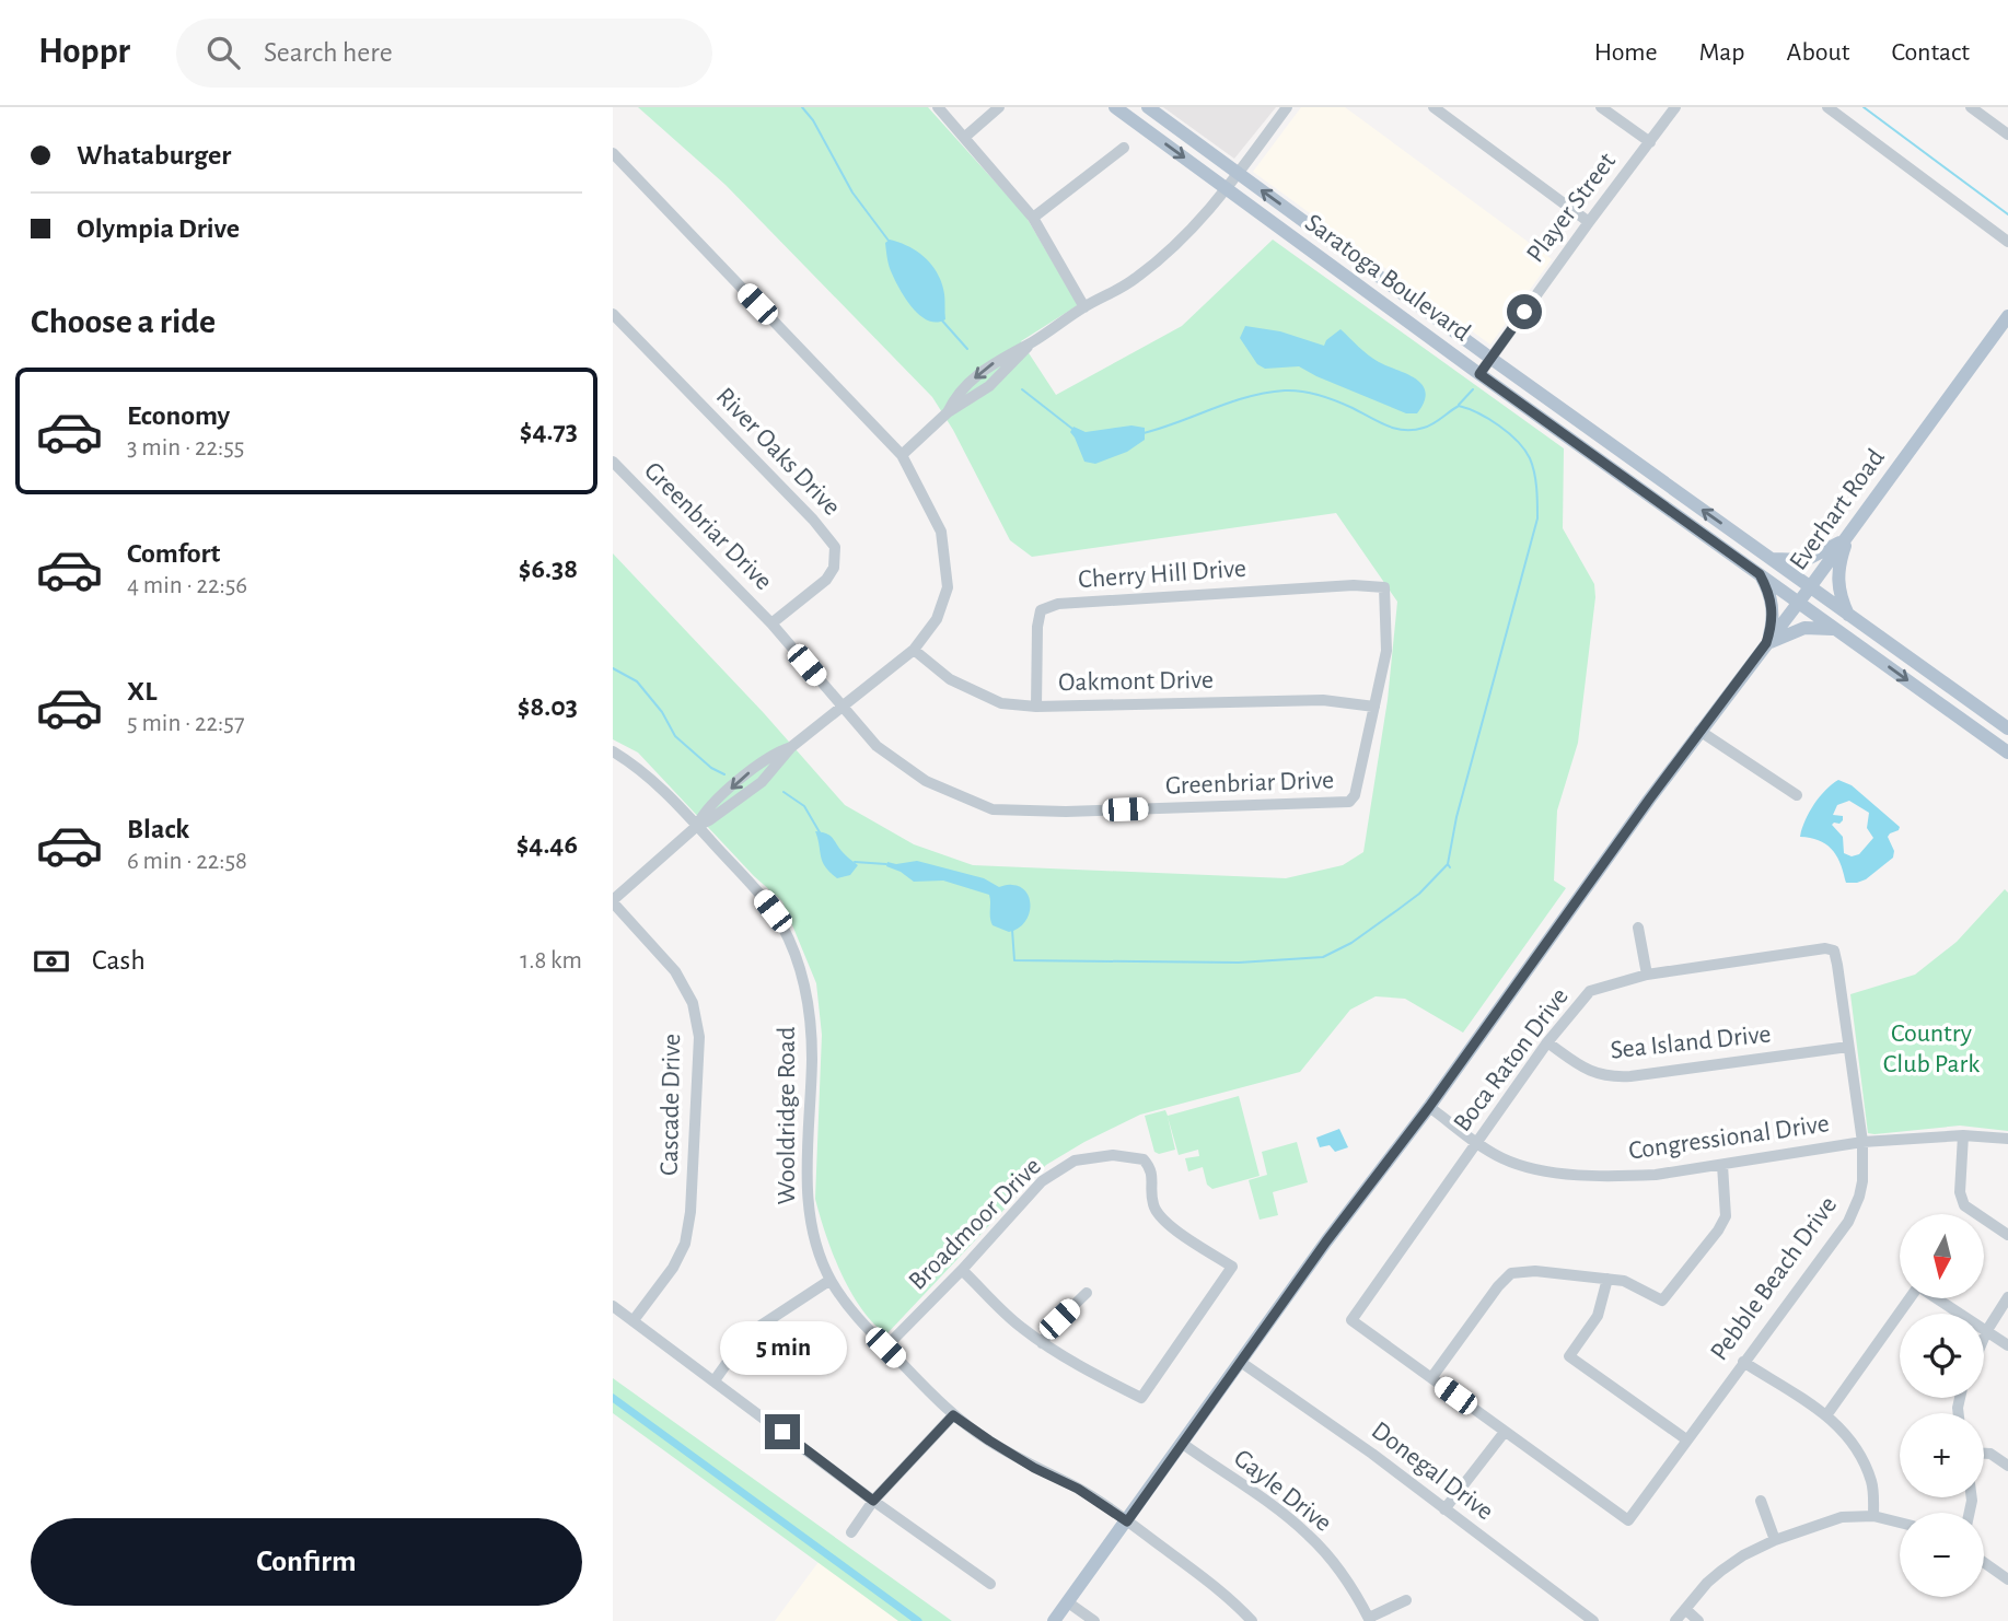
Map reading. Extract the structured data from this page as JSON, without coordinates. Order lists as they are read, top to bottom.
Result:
{
  "streets": {
    "main road": ["Saratoga Boulevard", "Everhart Road"],
    "street": [
      "Player Street",
      "River Oaks Drive",
      "Greenbriar Drive",
      "Cherry Hill Drive",
      "Oakmont Drive",
      "Sea Island Drive",
      "Boca Raton Drive",
      "Cascade Drive",
      "Wooldridge Road",
      "Congressional Drive",
      "Broadmoor Drive",
      "Pebble Beach Drive",
      "Donegal Drive",
      "Gayle Drive"
    ]
  },
  "crossings": [
    ["Player Street", "Saratoga Boulevard"],
    ["Saratoga Boulevard", "Everhart Road"],
    ["River Oaks Drive", "Greenbriar Drive"],
    ["Everhart Road", "Wooldridge Road"],
    ["Everhart Road", "Congressional Drive"],
    ["Everhart Road", "Donegal Drive"],
    ["Everhart Road", "Gayle Drive"],
    ["Greenbriar Drive", "Cherry Hill Drive"],
    ["Greenbriar Drive", "Oakmont Drive"],
    ["Cherry Hill Drive", "Oakmont Drive"],
    ["Sea Island Drive", "Boca Raton Drive"],
    ["Sea Island Drive", "Pebble Beach Drive"],
    ["Boca Raton Drive", "Congressional Drive"],
    ["Boca Raton Drive", "Pebble Beach Drive"],
    ["Wooldridge Road", "Broadmoor Drive"],
    ["Congressional Drive", "Pebble Beach Drive"]
  ],
  "parks": ["Country Club Park"],
  "north": "bottom",
  "page": {
    "header": "Hoppr",
    "search": "Search here",
    "nav": [
      "Home",
      "Map",
      "About",
      "Contact"
    ],
    "banner": ["Whataburger", "Olympia Drive"],
    "heading": "Choose a ride",
    "list": [
      {
        "name": "Economy",
        "note": "3 min · 22:55",
        "value": "$4.73"
      },
      {
        "name": "Comfort",
        "note": "4 min · 22:56",
        "value": "$6.38"
      },
      {
        "name": "XL",
        "note": "5 min · 22:57",
        "value": "$8.03"
      },
      {
        "name": "Black",
        "note": "6 min · 22:58",
        "value": "$4.46"
      }
    ],
    "pay": ["Cash", "1.8 km"],
    "map_buttons": ["+", "−"],
    "bubble": "5 min",
    "buttons": "Confirm"
  }
}
